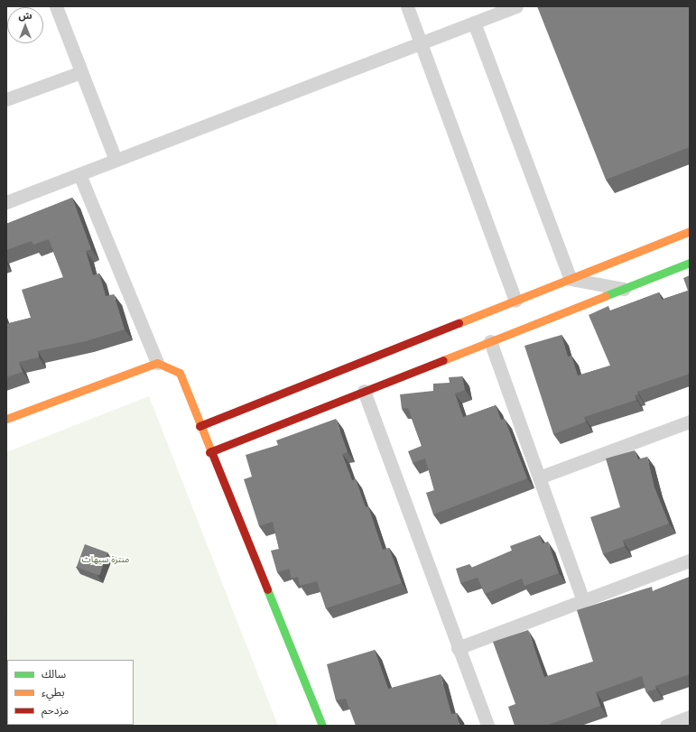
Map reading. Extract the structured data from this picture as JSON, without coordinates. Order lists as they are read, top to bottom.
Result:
{
  "parks": ["منتزة سيهات"],
  "legend": ["سالك", "بطيء", "مزدحم"],
  "north": "top"
}
